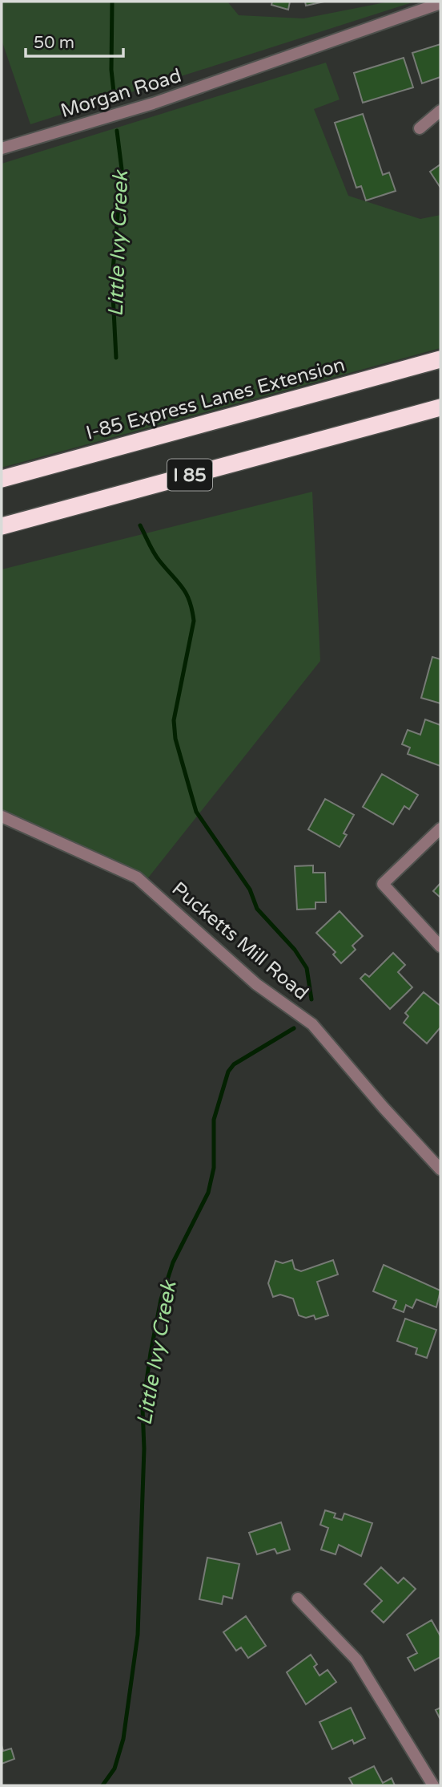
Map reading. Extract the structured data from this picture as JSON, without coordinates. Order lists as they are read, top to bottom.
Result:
{
  "streets": {
    "highway": ["I-85 Express Lanes Extension", "I 85"],
    "street": ["Morgan Road", "Pucketts Mill Road"]
  },
  "water": ["Little Ivy Creek"],
  "scale_bar": "50 m"
}
